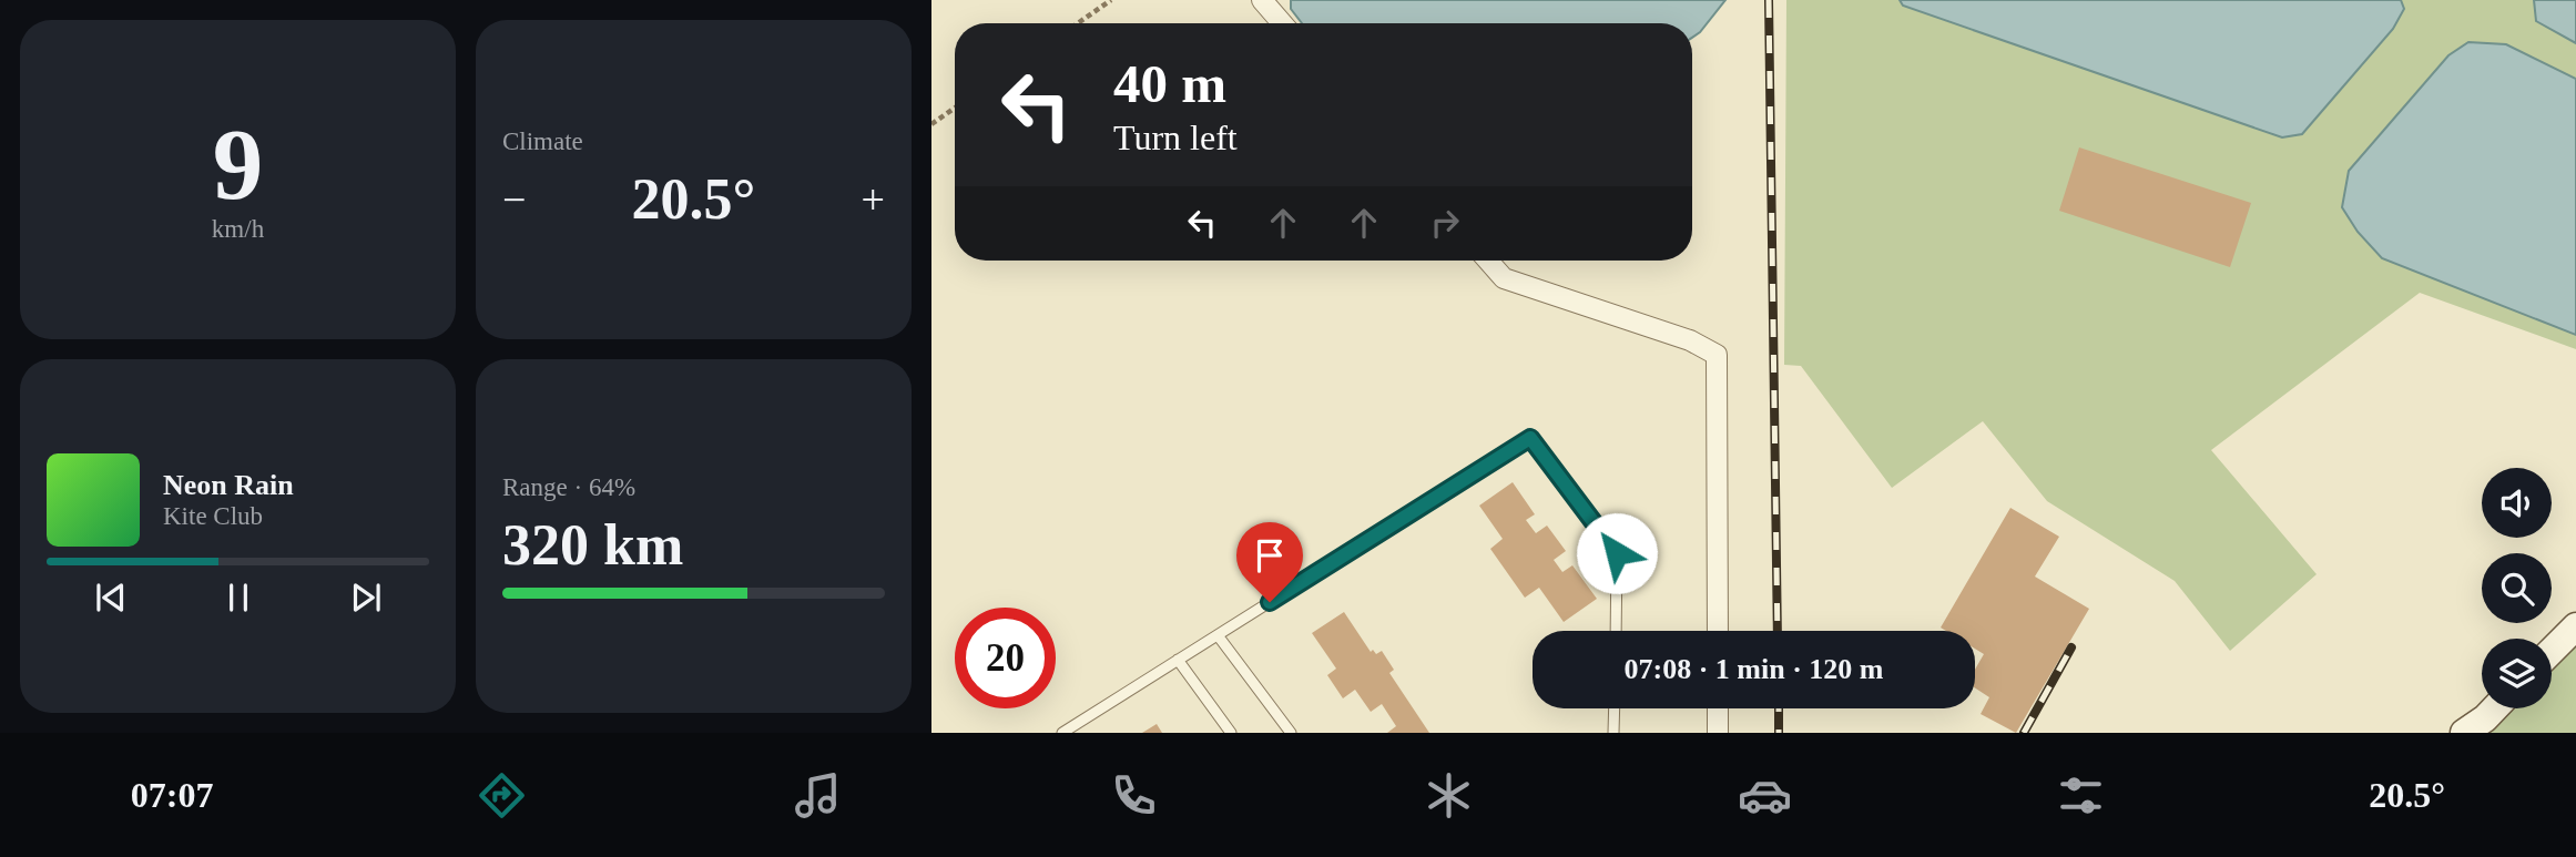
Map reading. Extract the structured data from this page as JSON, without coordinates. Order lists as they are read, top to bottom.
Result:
{
  "page": {
    "tile": [
      ["9", "km/h"],
      "Climate",
      ["Range · 64%", "320 km"]
    ],
    "turn": ["40 m", "Turn left"],
    "heat": ["−", "20.5°", "+"],
    "song": ["Neon Rain", "Kite Club"],
    "limit": "20",
    "trip": "07:08 · 1 min · 120 m",
    "tabs": ["07:07", "20.5°"]
  }
}
